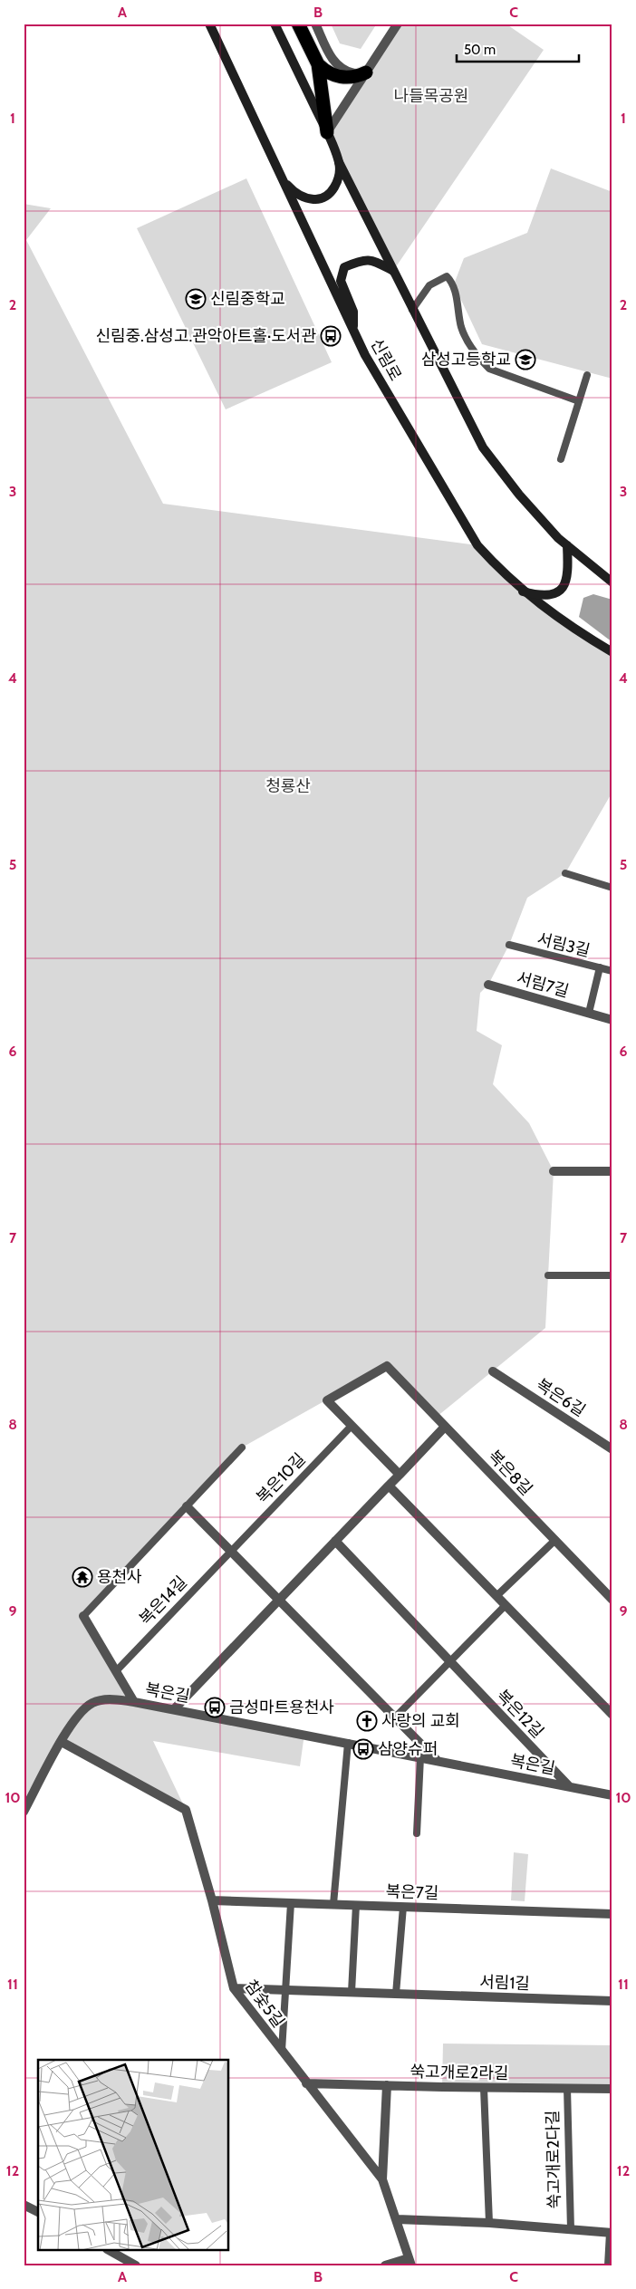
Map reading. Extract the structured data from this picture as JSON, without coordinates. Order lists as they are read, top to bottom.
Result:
{
  "streets": {
    "main road": ["신림로"],
    "street": [
      "서림7길",
      "복은6길",
      "복은8길",
      "복은길",
      "복은12길",
      "복은7길",
      "서림1길",
      "참숯5길",
      "쑥고개로2라길",
      "쑥고개로2다길"
    ],
    "lane": ["서림3길", "복은10길", "복은14길"]
  },
  "crossings": [
    ["복은8길", "복은10길"],
    ["복은10길", "복은14길"],
    ["복은14길", "복은길"],
    ["복은길", "복은12길"],
    ["복은7길", "참숯5길"],
    ["서림1길", "참숯5길"],
    ["참숯5길", "쑥고개로2라길"],
    ["참숯5길", "쑥고개로2다길"],
    ["쑥고개로2라길", "쑥고개로2다길"]
  ],
  "parks": ["나들목공원", "청룡산"],
  "places": {
    "school or university": ["신림중학교", "삼성고등학교"],
    "bus stop": ["신림중.삼성고.관악아트홀·도서관", "금성마트용천사", "삼양슈퍼"],
    "temple": ["용천사"],
    "church": ["사랑의 교회"]
  },
  "scale_bar": "50 m",
  "grid": {
    "columns": ["A", "B", "C"],
    "rows": [
      "1",
      "2",
      "3",
      "4",
      "5",
      "6",
      "7",
      "8",
      "9",
      "10",
      "11",
      "12"
    ]
  }
}
